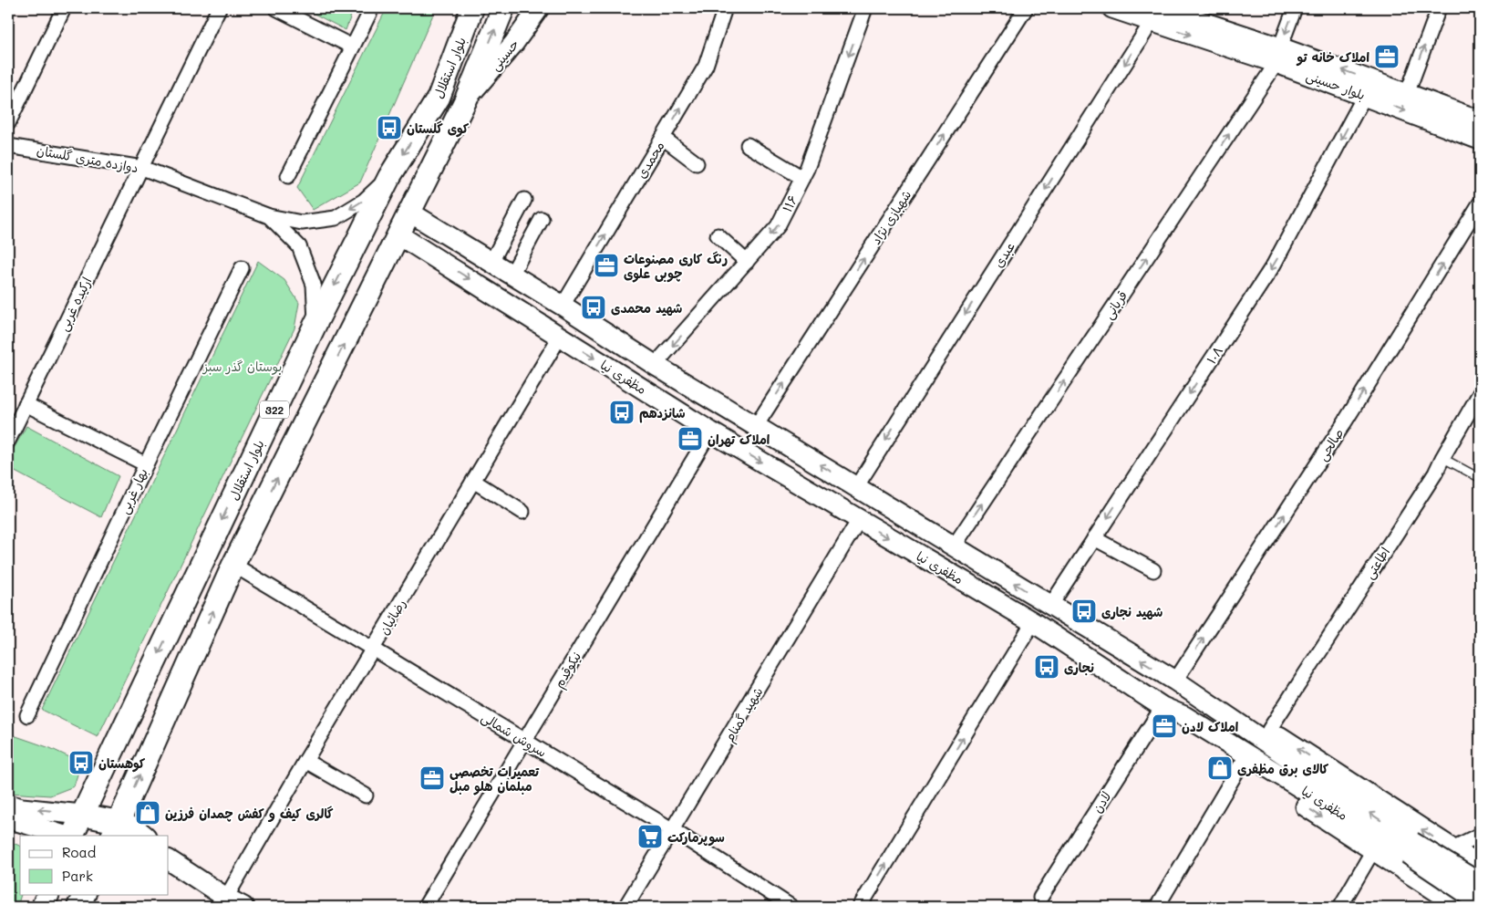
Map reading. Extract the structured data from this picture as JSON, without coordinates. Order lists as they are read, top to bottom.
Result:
{
  "streets": {
    "main road": [
      "حسینی",
      "بلوار استقلال",
      "بلوار حسینی",
      "مظفری نیا",
      "322"
    ],
    "street": [
      "دوازده متری گلستان",
      "محمدی",
      "۱۱۶",
      "شهبازی نژاد",
      "عبدی",
      "ارکیده غربی",
      "قربانی",
      "۱۰۸",
      "صالحی",
      "بهار غربی",
      "اطاعتی",
      "رضائیان",
      "نیکوقدم",
      "شهید گمنام",
      "سروش شمالی",
      "لادن"
    ]
  },
  "crossings": [
    ["حسینی", "322"],
    ["بلوار حسینی", "عبدی"],
    ["بلوار حسینی", "قربانی"],
    ["بلوار حسینی", "۱۰۸"],
    ["دوازده متری گلستان", "ارکیده غربی"],
    ["محمدی", "مظفری نیا"],
    ["۱۱۶", "مظفری نیا"],
    ["شهبازی نژاد", "مظفری نیا"],
    ["عبدی", "مظفری نیا"],
    ["قربانی", "مظفری نیا"],
    ["۱۰۸", "مظفری نیا"],
    ["مظفری نیا", "322"],
    ["مظفری نیا", "صالحی"],
    ["مظفری نیا", "رضائیان"],
    ["مظفری نیا", "نیکوقدم"],
    ["مظفری نیا", "شهید گمنام"],
    ["مظفری نیا", "لادن"],
    ["322", "سروش شمالی"],
    ["رضائیان", "سروش شمالی"],
    ["نیکوقدم", "سروش شمالی"],
    ["شهید گمنام", "سروش شمالی"]
  ],
  "one_way": [
    "۱۱۶",
    "شهبازی نژاد",
    "عبدی",
    "قربانی",
    "۱۰۸",
    "صالحی"
  ],
  "parks": ["بوستان گذر سبز"],
  "places": {
    "office": [
      "املاک خانه تو",
      "رنگ کاری مصنوعات چوبی علوی",
      "املاک تهران",
      "املاک لادن",
      "تعمیرات تخصصی مبلمان هلو مبل"
    ],
    "bus stop": [
      "کوی گلستان",
      "شهید محمدی",
      "شانزدهم",
      "شهید نجاری",
      "نجاری",
      "کوهستان"
    ],
    "shop": ["کالای برق مظفری", "گالری کیف و کفش چمدان فرزین"],
    "supermarket": ["سوپرمارکت"]
  },
  "legend": ["Road", "Park"]
}
